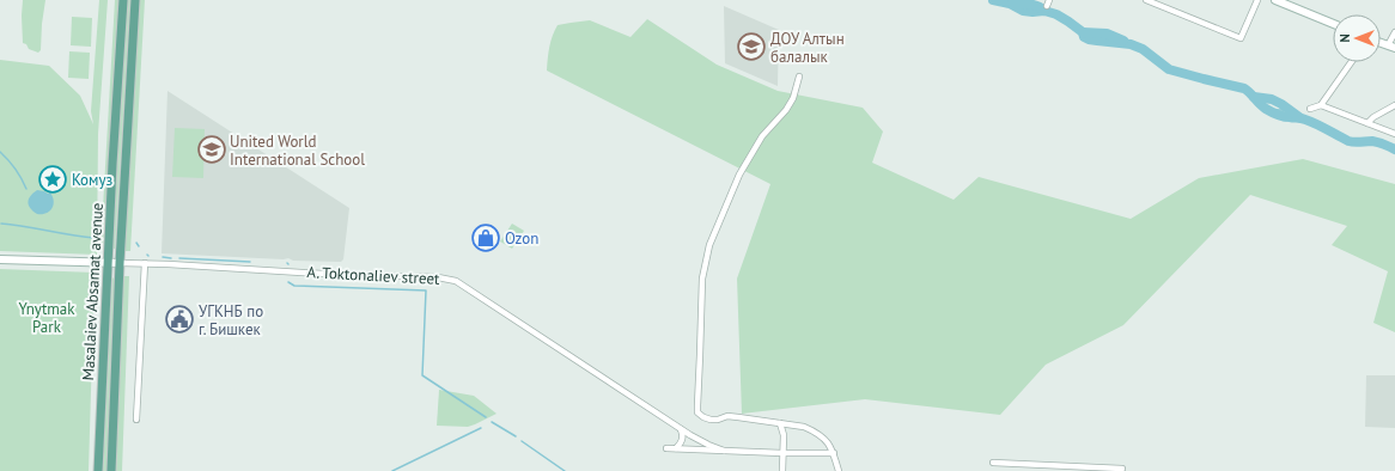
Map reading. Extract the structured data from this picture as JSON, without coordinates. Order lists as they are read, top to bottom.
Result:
{
  "streets": {
    "main road": ["A. Toktonaliev street", "Masalaiev Absamat avenue"]
  },
  "crossings": [
    ["A. Toktonaliev street", "Masalaiev Absamat avenue"]
  ],
  "parks": ["Ynytmak Park"],
  "places": {
    "school or university": ["ДОУ Алтын балалык", "United World International School"],
    "place": ["Комуз"],
    "shop": ["Ozon"],
    "public building": ["УГКНБ по г. Бишкек"]
  },
  "north": "left"
}
